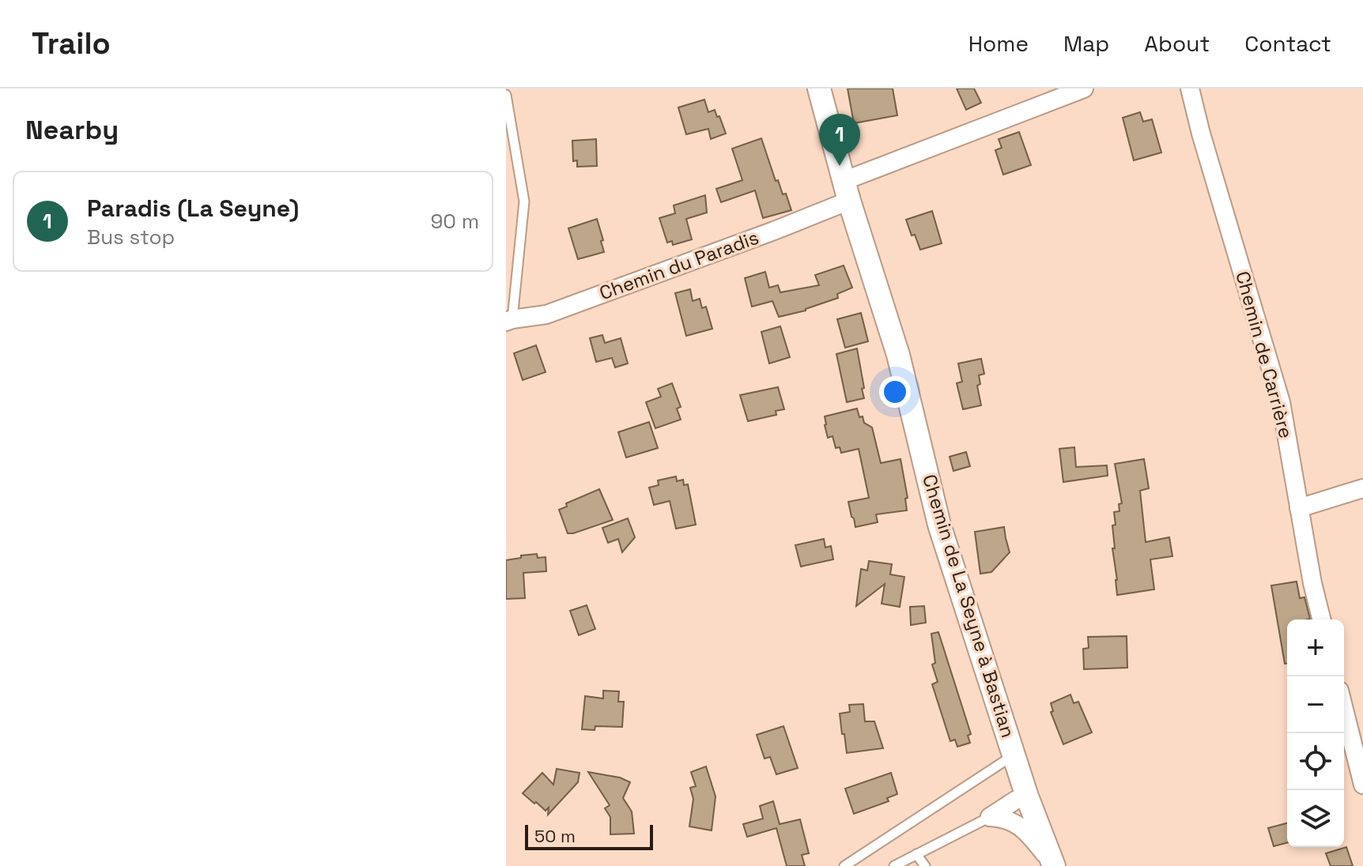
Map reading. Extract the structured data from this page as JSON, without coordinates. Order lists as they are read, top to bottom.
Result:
{
  "streets": {
    "street": ["Chemin du Paradis", "Chemin de Carrière", "Chemin de La Seyne à Bastian"]
  },
  "crossings": [
    ["Chemin du Paradis", "Chemin de La Seyne à Bastian"]
  ],
  "scale_bar": "50 m",
  "page": {
    "header": "Trailo",
    "nav": [
      "Home",
      "Map",
      "About",
      "Contact"
    ],
    "heading": "Nearby",
    "pins": "1",
    "list": [
      {
        "mark": "1",
        "name": "Paradis (La Seyne)",
        "note": "Bus stop",
        "value": "90 m"
      }
    ],
    "map_buttons": ["+", "−"],
    "scale": "50 m"
  }
}
